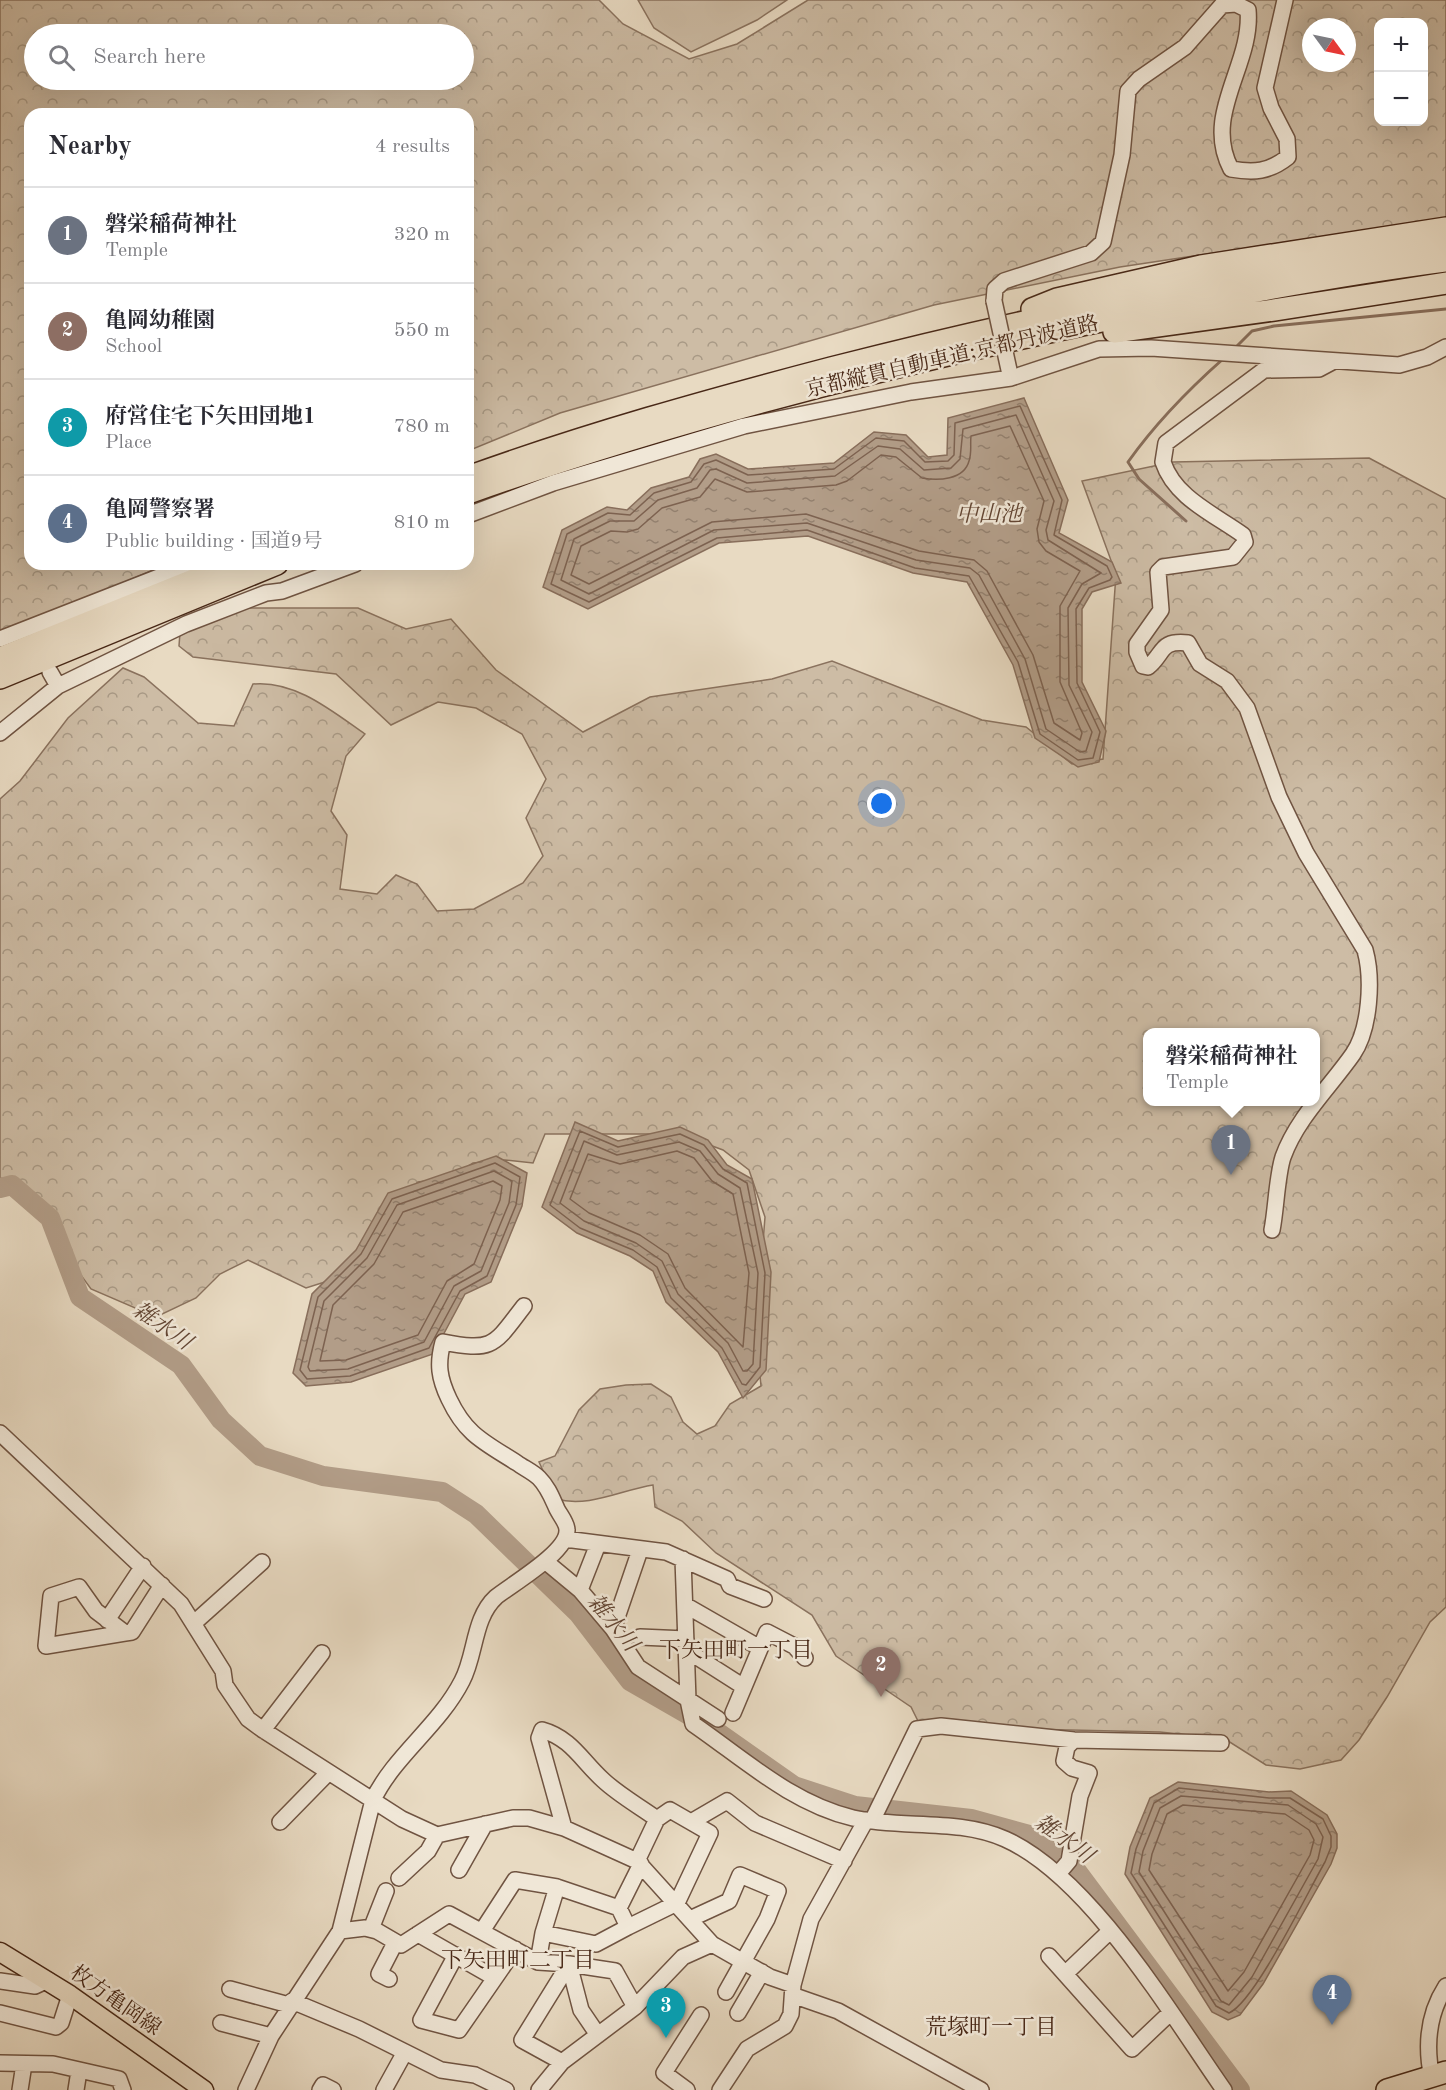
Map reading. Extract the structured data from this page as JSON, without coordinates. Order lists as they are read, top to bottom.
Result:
{
  "streets": {
    "highway": ["京都縦貫自動車道;京都丹波道路"],
    "main road": ["枚方亀岡線"]
  },
  "districts": ["下矢田町一丁目", "下矢田町二丁目", "荒塚町一丁目"],
  "water": ["中山池", "雑水川"],
  "north": "bottom right",
  "page": {
    "map_buttons": ["+", "−"],
    "search": "Search here",
    "heading": ["Nearby", "4 results"],
    "list": [
      {
        "mark": "1",
        "name": "磐栄稲荷神社",
        "note": "Temple",
        "value": "320 m"
      },
      {
        "mark": "2",
        "name": "亀岡幼稚園",
        "note": "School",
        "value": "550 m"
      },
      {
        "mark": "3",
        "name": "府営住宅下矢田団地1",
        "note": "Place",
        "value": "780 m"
      },
      {
        "mark": "4",
        "name": "亀岡警察署",
        "note": "Public building · 国道9号",
        "value": "810 m"
      }
    ],
    "popup": ["磐栄稲荷神社", "Temple"],
    "pins": [
      "1",
      "2",
      "4",
      "3"
    ]
  }
}
